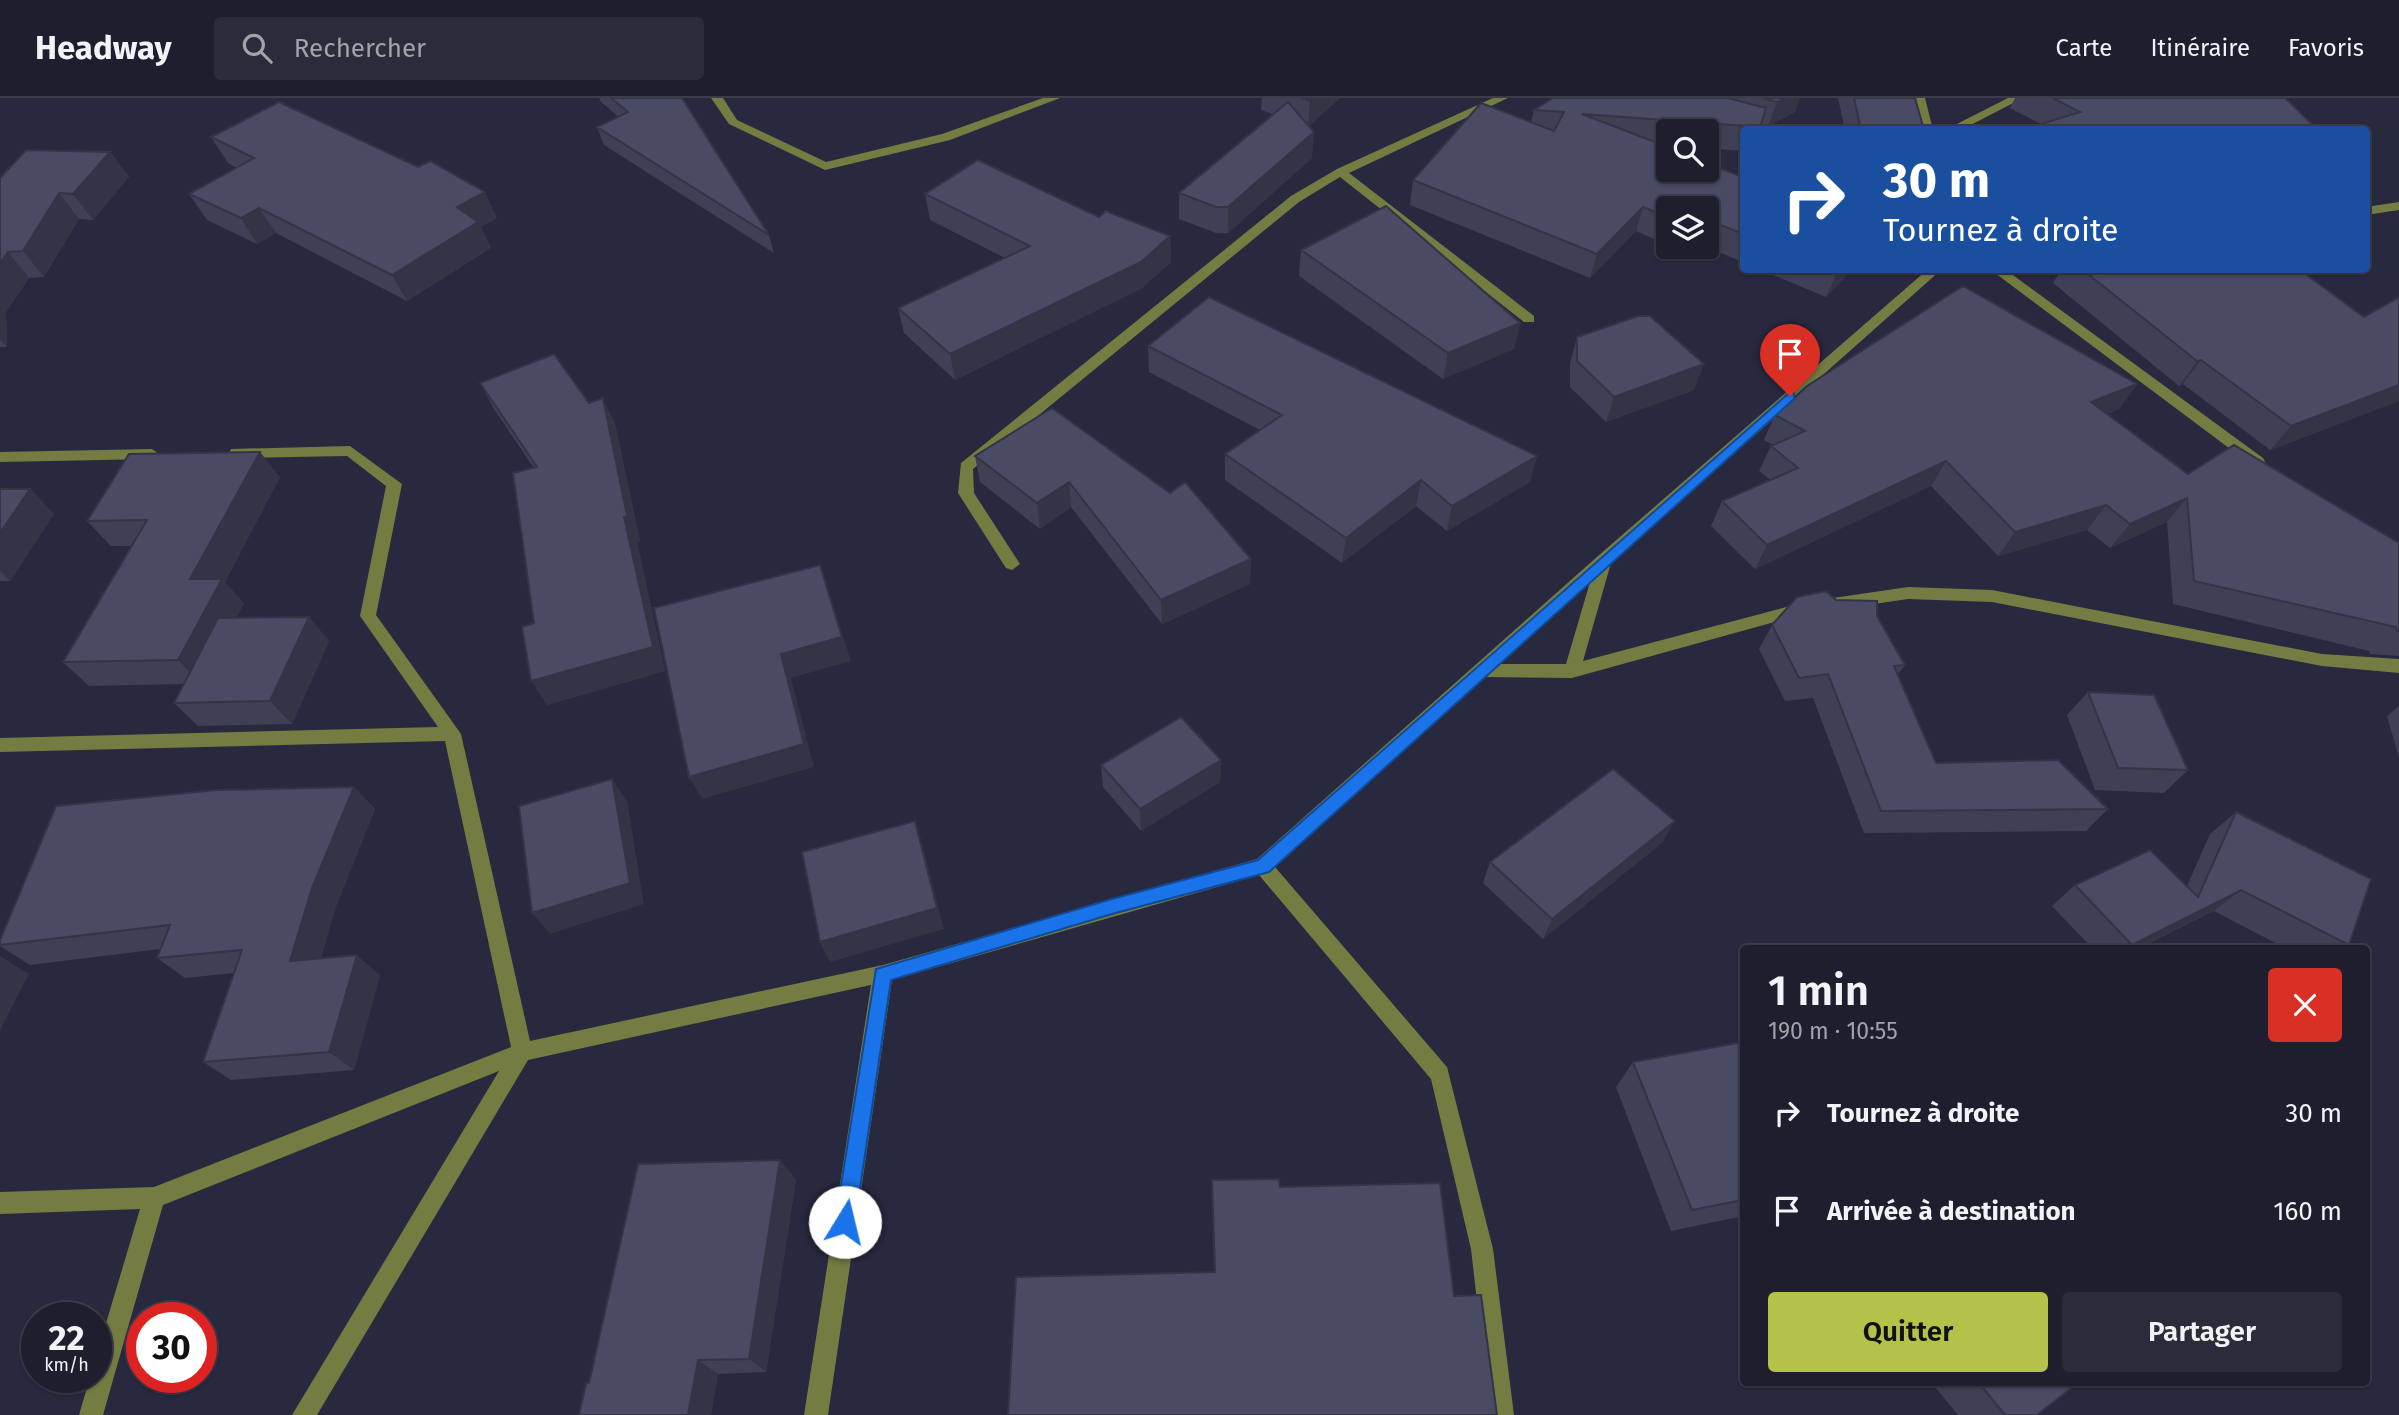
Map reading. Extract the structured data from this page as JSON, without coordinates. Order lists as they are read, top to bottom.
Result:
{
  "page": {
    "header": "Headway",
    "search": "Rechercher",
    "nav": ["Carte", "Itinéraire", "Favoris"],
    "turn": ["30 m", "Tournez à droite"],
    "heading": ["1 min", "190 m · 10:55"],
    "list": [
      {
        "name": "Tournez à droite",
        "value": "30 m"
      },
      {
        "name": "Arrivée à destination",
        "value": "160 m"
      }
    ],
    "buttons": ["Quitter", "Partager"],
    "speed": "22 km/h",
    "limit": "30"
  }
}
